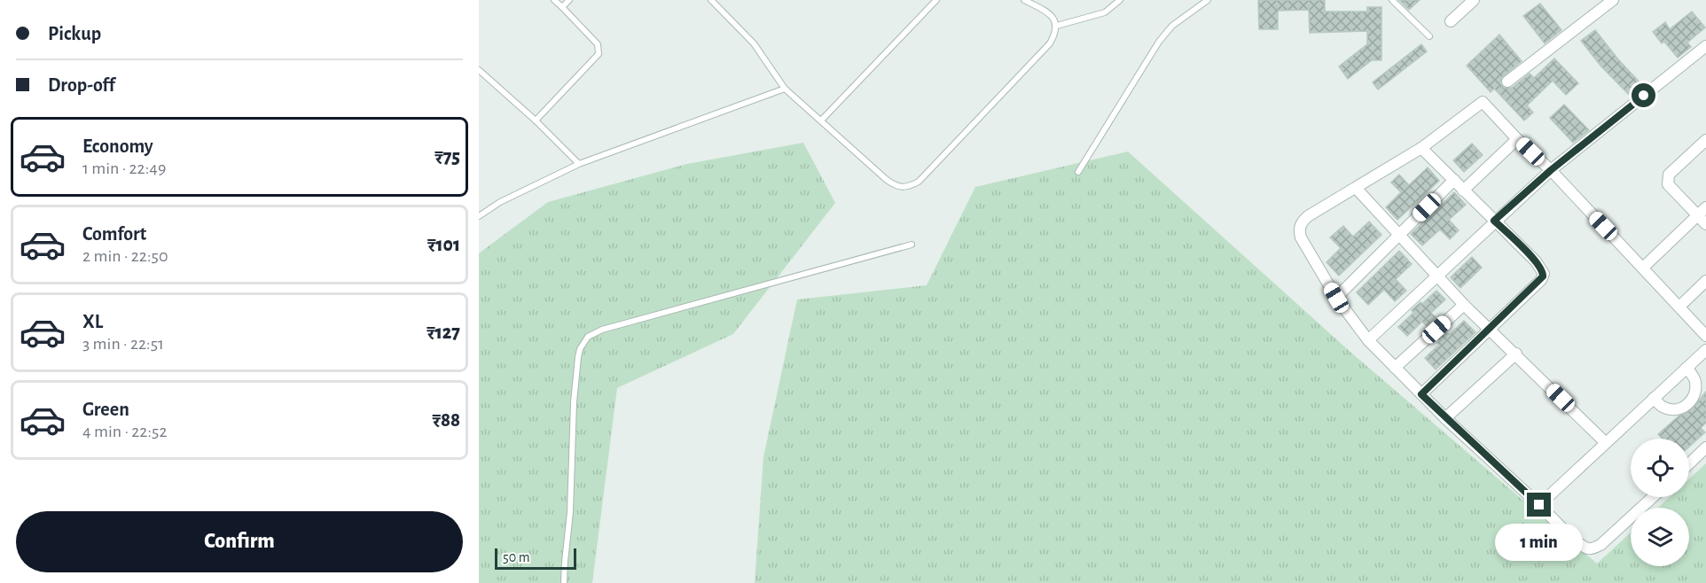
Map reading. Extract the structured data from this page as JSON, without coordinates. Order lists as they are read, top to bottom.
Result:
{
  "scale_bar": "50 m",
  "page": {
    "banner": ["Pickup", "Drop-off"],
    "list": [
      {
        "name": "Economy",
        "note": "1 min · 22:49",
        "value": "₹75"
      },
      {
        "name": "Comfort",
        "note": "2 min · 22:50",
        "value": "₹101"
      },
      {
        "name": "XL",
        "note": "3 min · 22:51",
        "value": "₹127"
      },
      {
        "name": "Green",
        "note": "4 min · 22:52",
        "value": "₹88"
      }
    ],
    "buttons": "Confirm",
    "bubble": "1 min",
    "scale": "50 m"
  }
}
